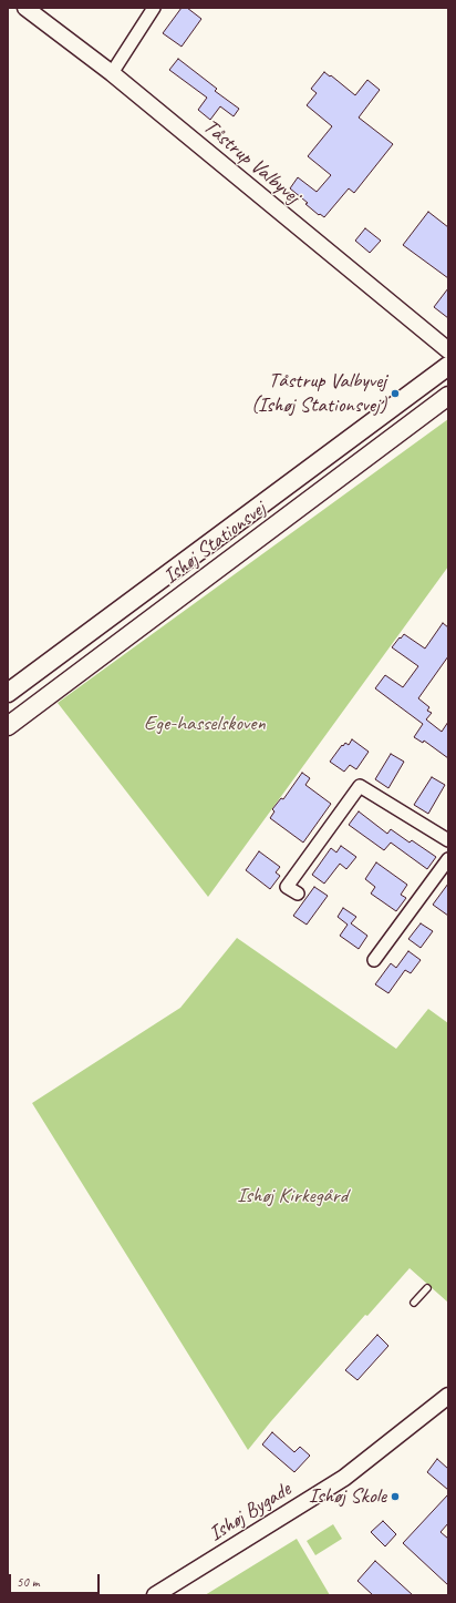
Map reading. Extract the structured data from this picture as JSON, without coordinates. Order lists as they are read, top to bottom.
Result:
{
  "streets": {
    "main road": ["Ishøj Stationsvej"],
    "street": ["Tåstrup Valbyvej", "Ishøj Bygade"]
  },
  "parks": ["Ege-hasselskoven", "Ishøj Kirkegård"],
  "places": ["Tåstrup Valbyvej (Ishøj Stationsvej)", "Ishøj Skole"],
  "scale_bar": "50 m"
}
